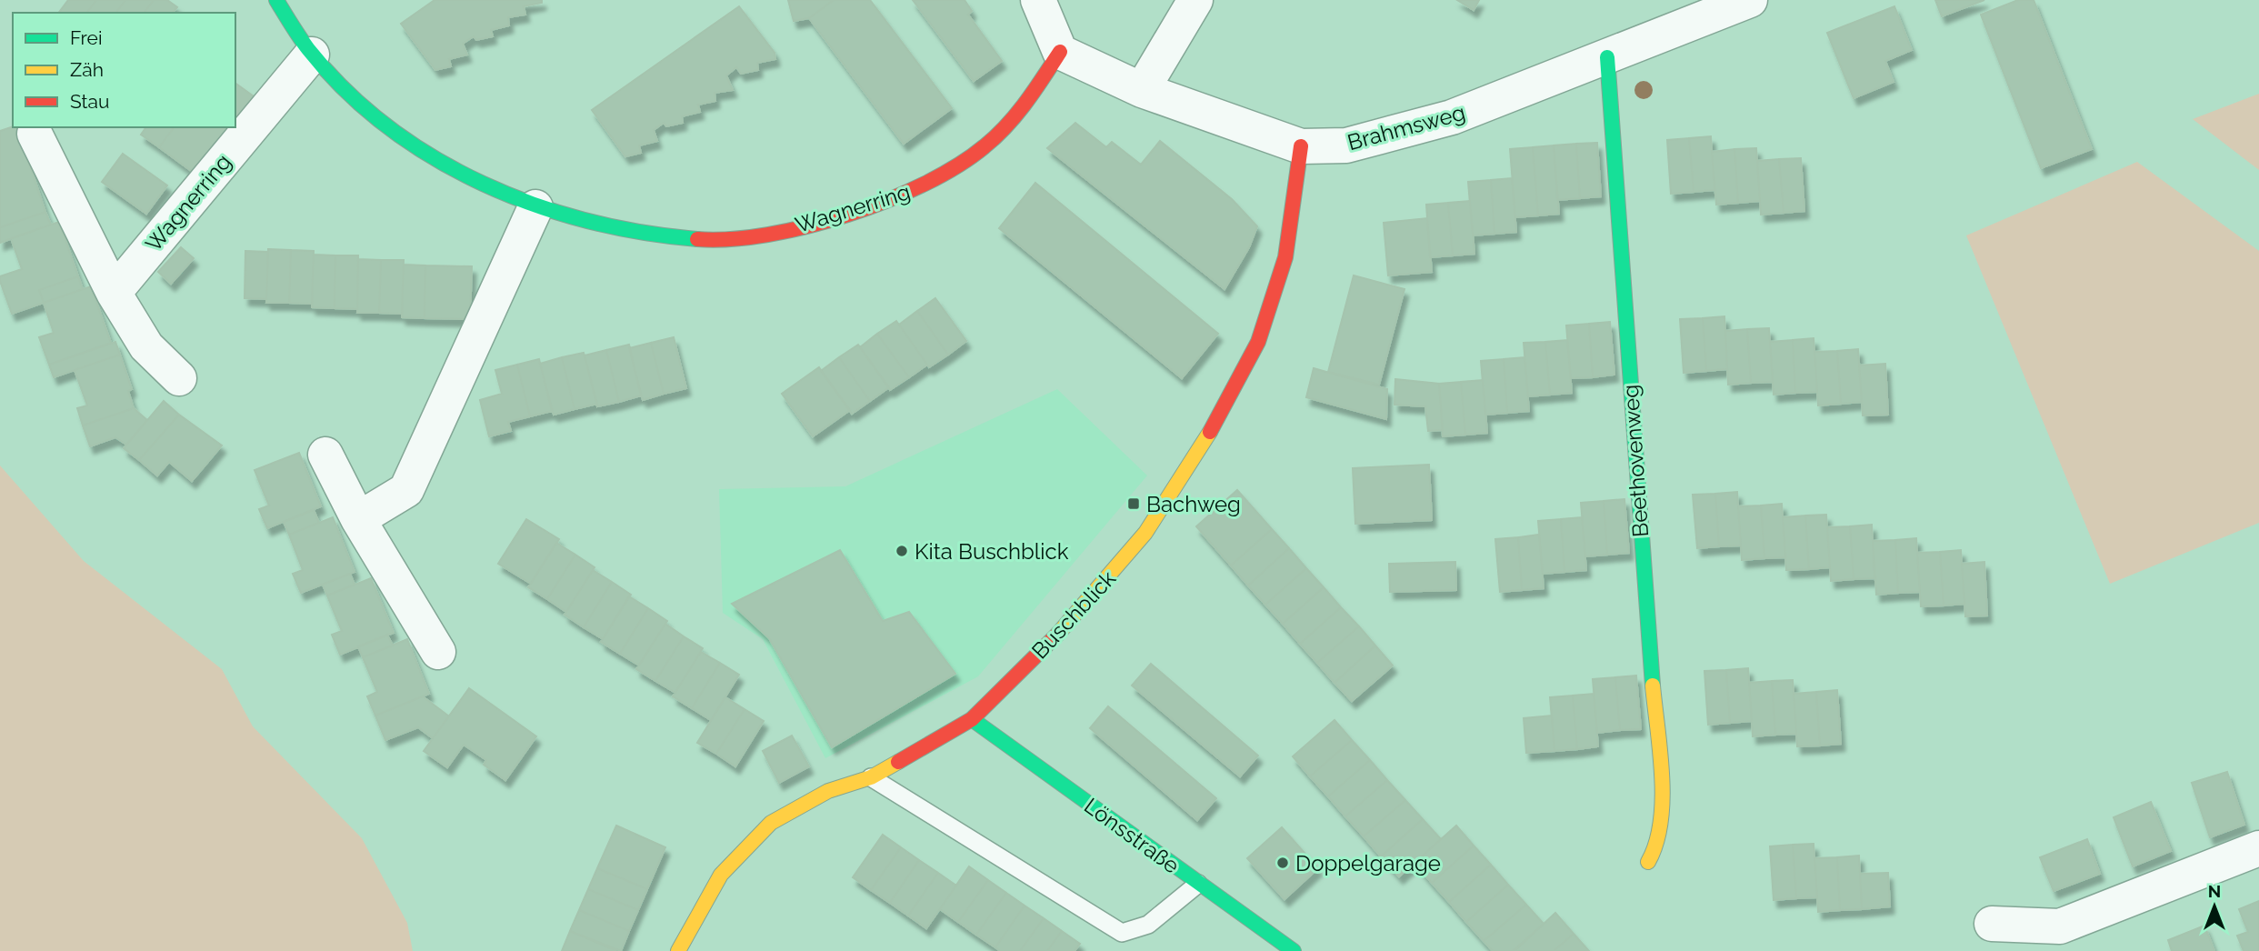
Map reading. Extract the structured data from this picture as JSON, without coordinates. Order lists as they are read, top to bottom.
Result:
{
  "streets": {
    "street": [
      "Brahmsweg",
      "Wagnerring",
      "Beethovenweg",
      "Buschblick",
      "Lönsstraße"
    ]
  },
  "crossings": [
    ["Brahmsweg", "Wagnerring"],
    ["Brahmsweg", "Beethovenweg"],
    ["Brahmsweg", "Buschblick"],
    ["Buschblick", "Lönsstraße"]
  ],
  "places": {
    "transit": ["Bachweg"],
    "other": ["Kita Buschblick", "Doppelgarage"]
  },
  "legend": ["Frei", "Zäh", "Stau"],
  "north": "top"
}
